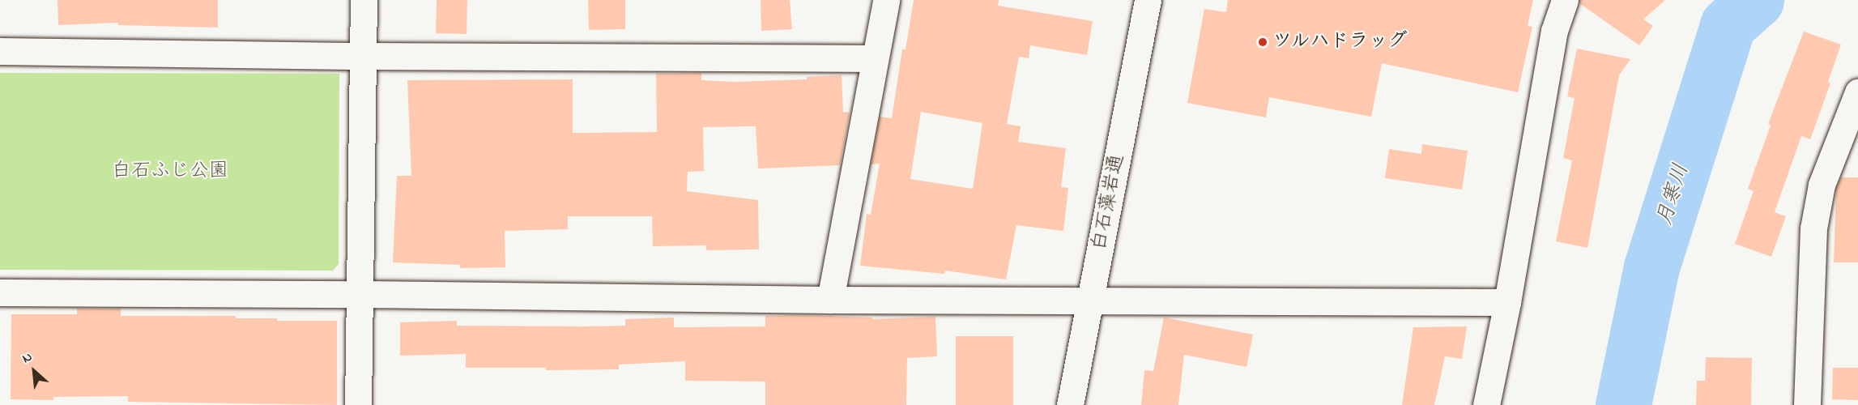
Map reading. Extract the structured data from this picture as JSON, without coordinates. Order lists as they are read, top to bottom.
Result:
{
  "streets": {
    "street": ["白石藻岩通"]
  },
  "water": ["月寒川"],
  "parks": ["白石ふじ公園"],
  "places": ["ツルハドラッグ"],
  "north": "top left"
}
